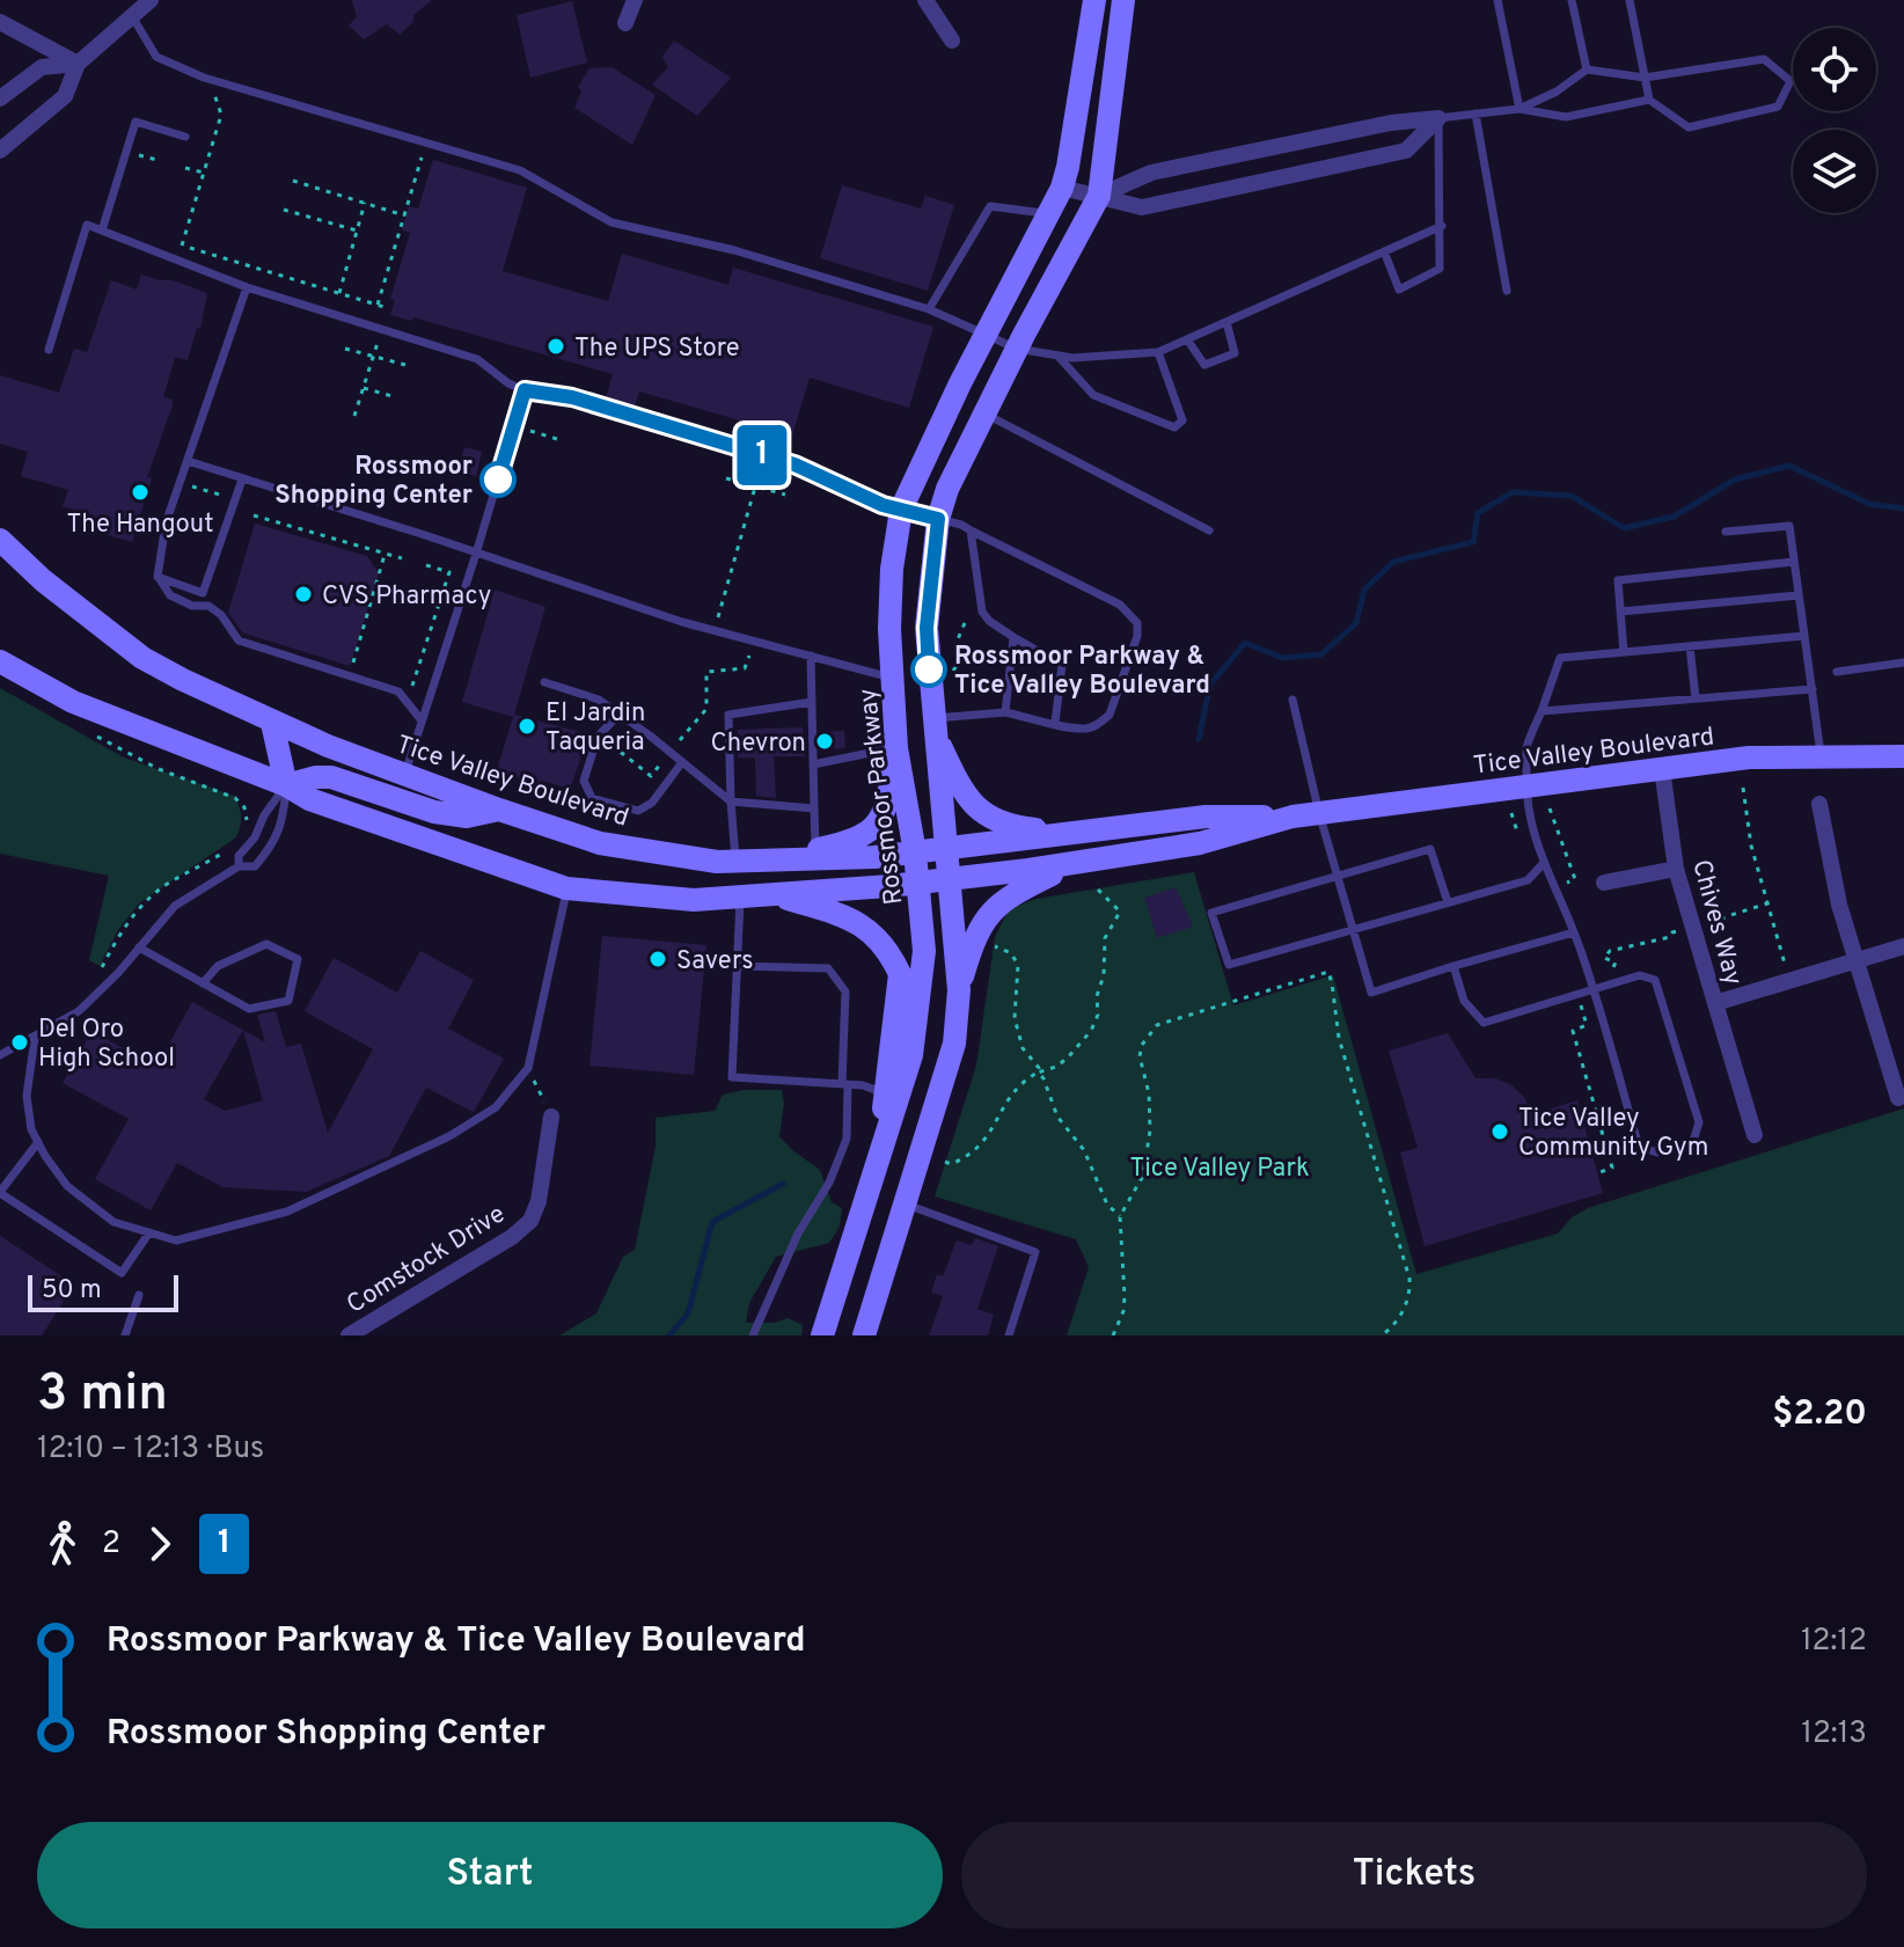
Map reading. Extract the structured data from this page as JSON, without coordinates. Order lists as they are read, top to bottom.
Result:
{
  "streets": {
    "street": [
      "Tice Valley Boulevard",
      "Rossmoor Parkway",
      "Chives Way",
      "Comstock Drive"
    ]
  },
  "crossings": [
    ["Tice Valley Boulevard", "Rossmoor Parkway"],
    ["Tice Valley Boulevard", "Chives Way"]
  ],
  "parks": ["Tice Valley Park"],
  "places": [
    "The UPS Store",
    "Rossmoor Shopping Center",
    "The Hangout",
    "CVS Pharmacy",
    "Rossmoor Parkway & Tice Valley Boulevard",
    "El Jardin Taqueria",
    "Chevron",
    "Savers",
    "Del Oro High School",
    "Tice Valley Community Gym"
  ],
  "lines": ["bus line 1"],
  "scale_bar": "50 m",
  "page": {
    "on_map": "1",
    "scale": "50 m",
    "heading": ["3 min", "12:10 – 12:13 · Bus", "$2.20"],
    "legs": ["2", "1"],
    "list": [
      {
        "name": "Rossmoor Parkway & Tice Valley Boulevard",
        "value": "12:12"
      },
      {
        "name": "Rossmoor Shopping Center",
        "value": "12:13"
      }
    ],
    "buttons": ["Start", "Tickets"]
  }
}
